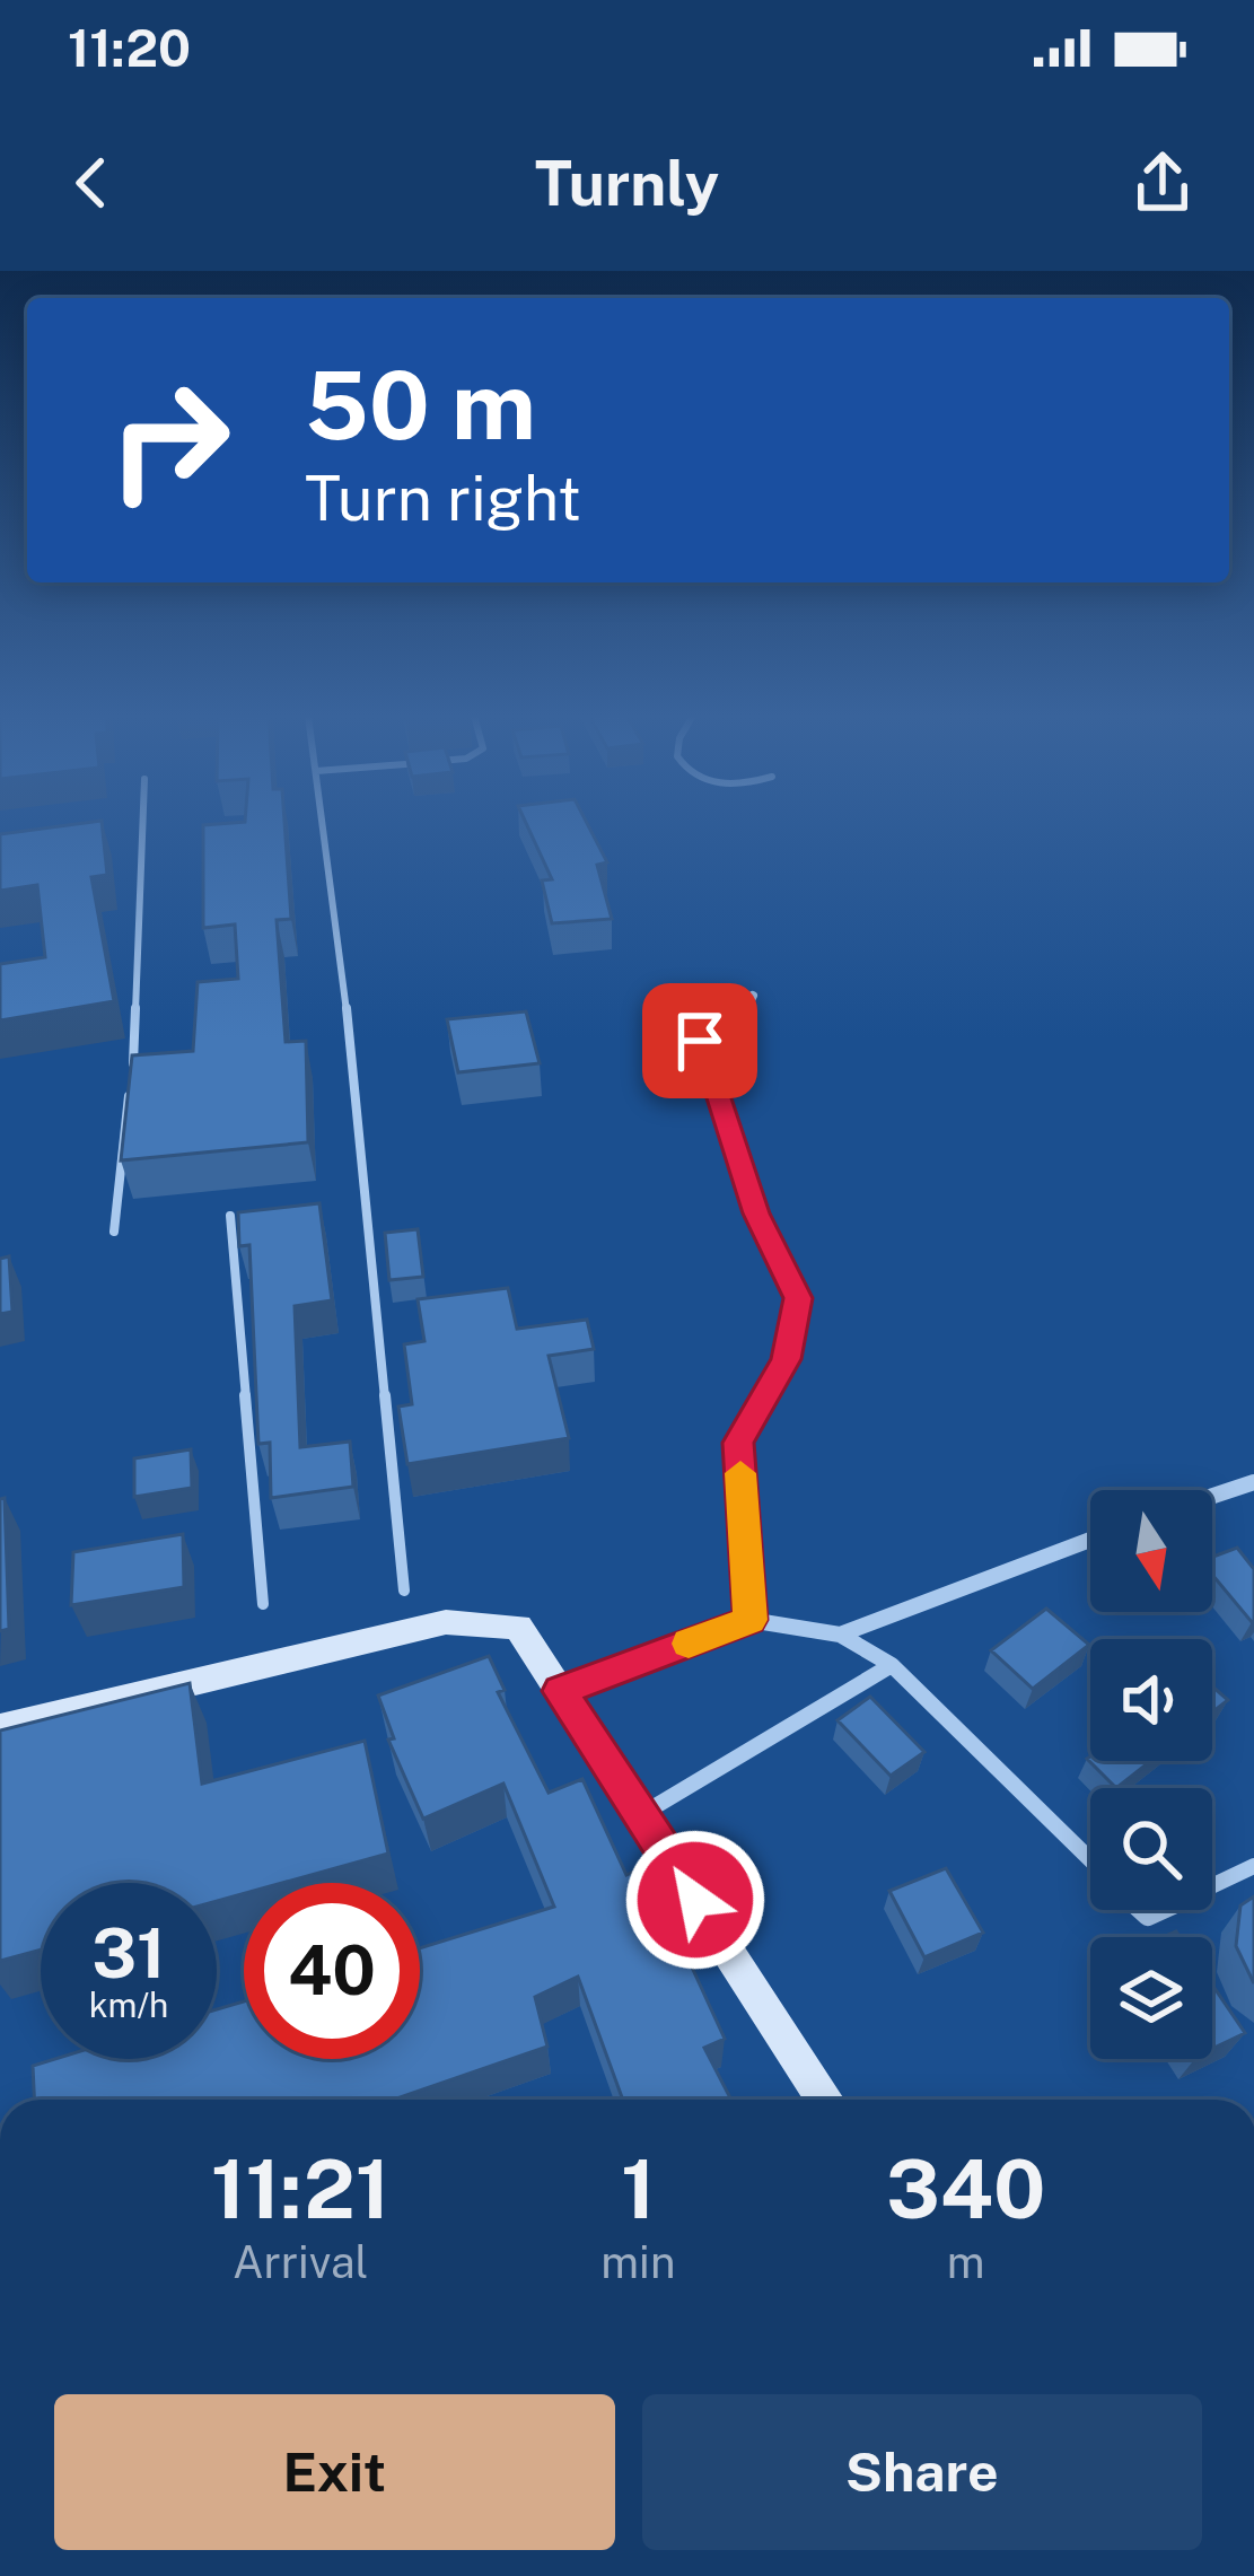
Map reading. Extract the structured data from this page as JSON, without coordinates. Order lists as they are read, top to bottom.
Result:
{
  "north": "bottom",
  "page": {
    "status": "11:20",
    "header": "Turnly",
    "turn": ["50 m", "Turn right"],
    "speed": "31 km/h",
    "limit": "40",
    "eta": [
      "11:21",
      "Arrival",
      "1",
      "min",
      "340",
      "m"
    ],
    "buttons": ["Exit", "Share"]
  }
}
